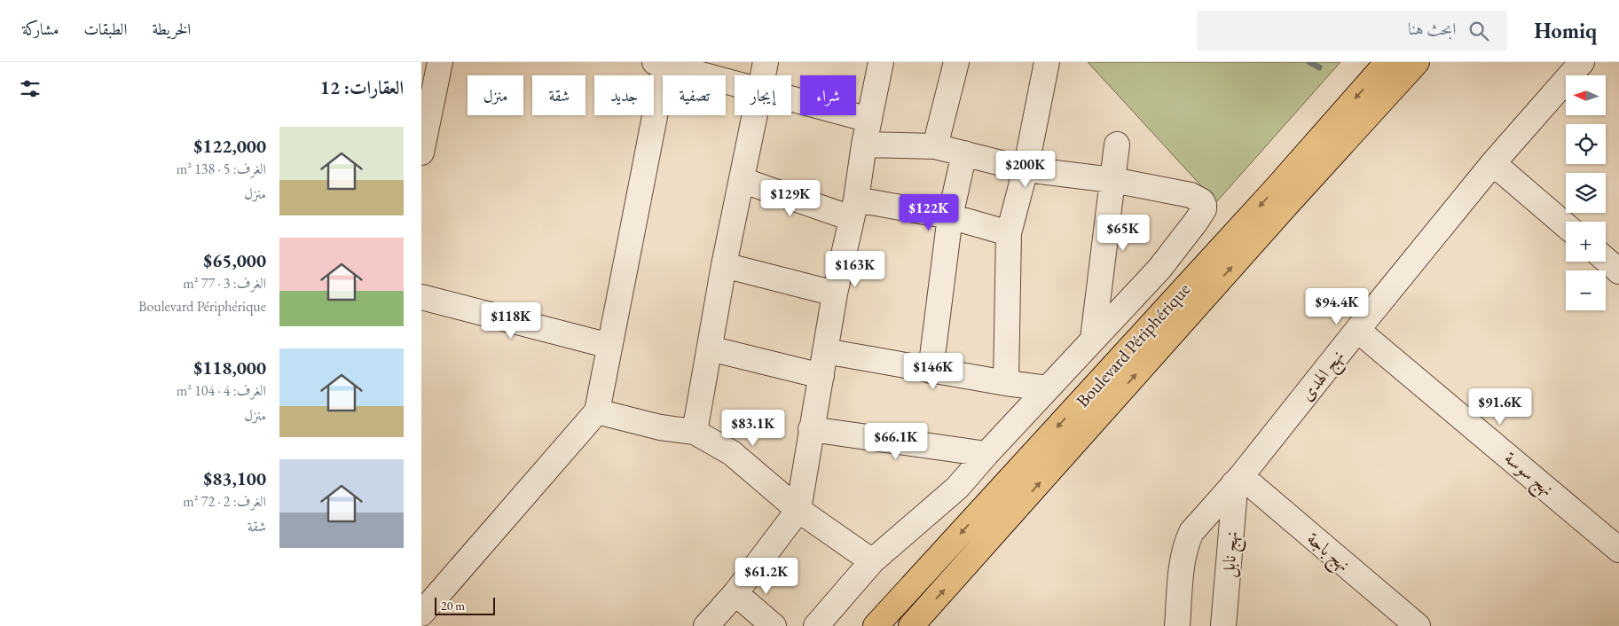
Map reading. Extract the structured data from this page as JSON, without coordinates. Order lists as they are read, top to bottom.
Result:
{
  "streets": {
    "highway": ["Boulevard Périphérique"],
    "street": [
      "نهج الهدى",
      "نهج سوسة",
      "نهج باجة",
      "نهج نابل"
    ]
  },
  "crossings": [
    ["نهج الهدى", "نهج سوسة"],
    ["نهج الهدى", "نهج باجة"],
    ["نهج الهدى", "نهج نابل"],
    ["نهج باجة", "نهج نابل"]
  ],
  "scale_bar": "20 m",
  "north": "left",
  "page": {
    "header": "Homiq",
    "search": "ابحث هنا",
    "nav": ["الخريطة", "الطبقات", "مشاركة"],
    "heading": "العقارات: 12",
    "map_buttons": ["+", "−"],
    "chip": [
      "شراء",
      "إيجار",
      "تصفية",
      "جديد",
      "شقة",
      "منزل"
    ],
    "list": [
      {
        "name": "$122,000",
        "note": "الغرف: 5 · 138 m² · منزل"
      },
      {
        "name": "$65,000",
        "note": "الغرف: 3 · 77 m² · Boulevard Périphérique"
      },
      {
        "name": "$118,000",
        "note": "الغرف: 4 · 104 m² · منزل"
      },
      {
        "name": "$83,100",
        "note": "الغرف: 2 · 72 m² · شقة"
      }
    ],
    "price": [
      "$200K",
      "$129K",
      "$122K",
      "$65K",
      "$163K",
      "$94.4K",
      "$118K",
      "$146K",
      "$91.6K",
      "$83.1K",
      "$66.1K",
      "$61.2K"
    ],
    "scale": "20 m"
  }
}
